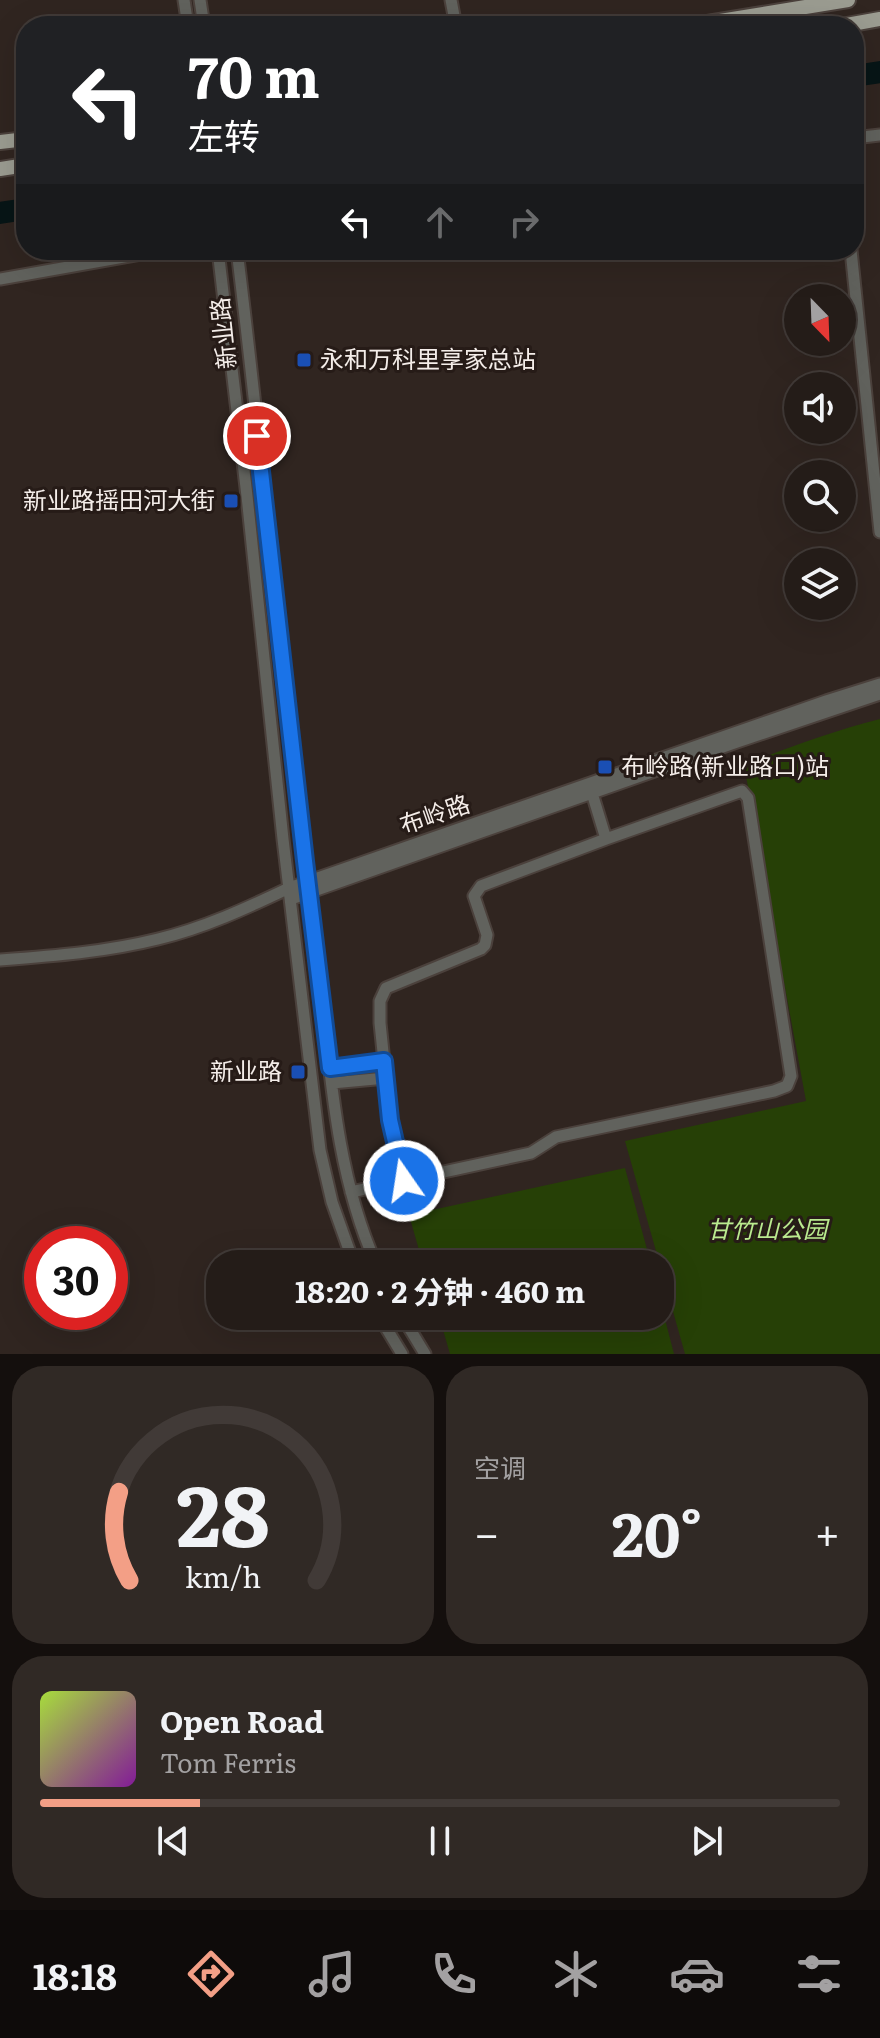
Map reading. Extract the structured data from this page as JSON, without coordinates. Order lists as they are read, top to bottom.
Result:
{
  "streets": {
    "street": ["新业路", "布岭路"]
  },
  "crossings": [
    ["新业路", "布岭路"]
  ],
  "parks": ["甘竹山公园"],
  "places": {
    "transit": [
      "永和万科里享家总站",
      "新业路摇田河大街",
      "布岭路(新业路口)站",
      "新业路"
    ]
  },
  "north": "bottom right",
  "page": {
    "turn": ["70 m", "左转"],
    "limit": "30",
    "trip": "18:20 · 2 分钟 · 460 m",
    "tile": "空调",
    "heat": ["−", "20°", "+"],
    "song": ["Open Road", "Tom Ferris"],
    "tabs": "18:18",
    "gauge": ["28", "km/h"]
  }
}
